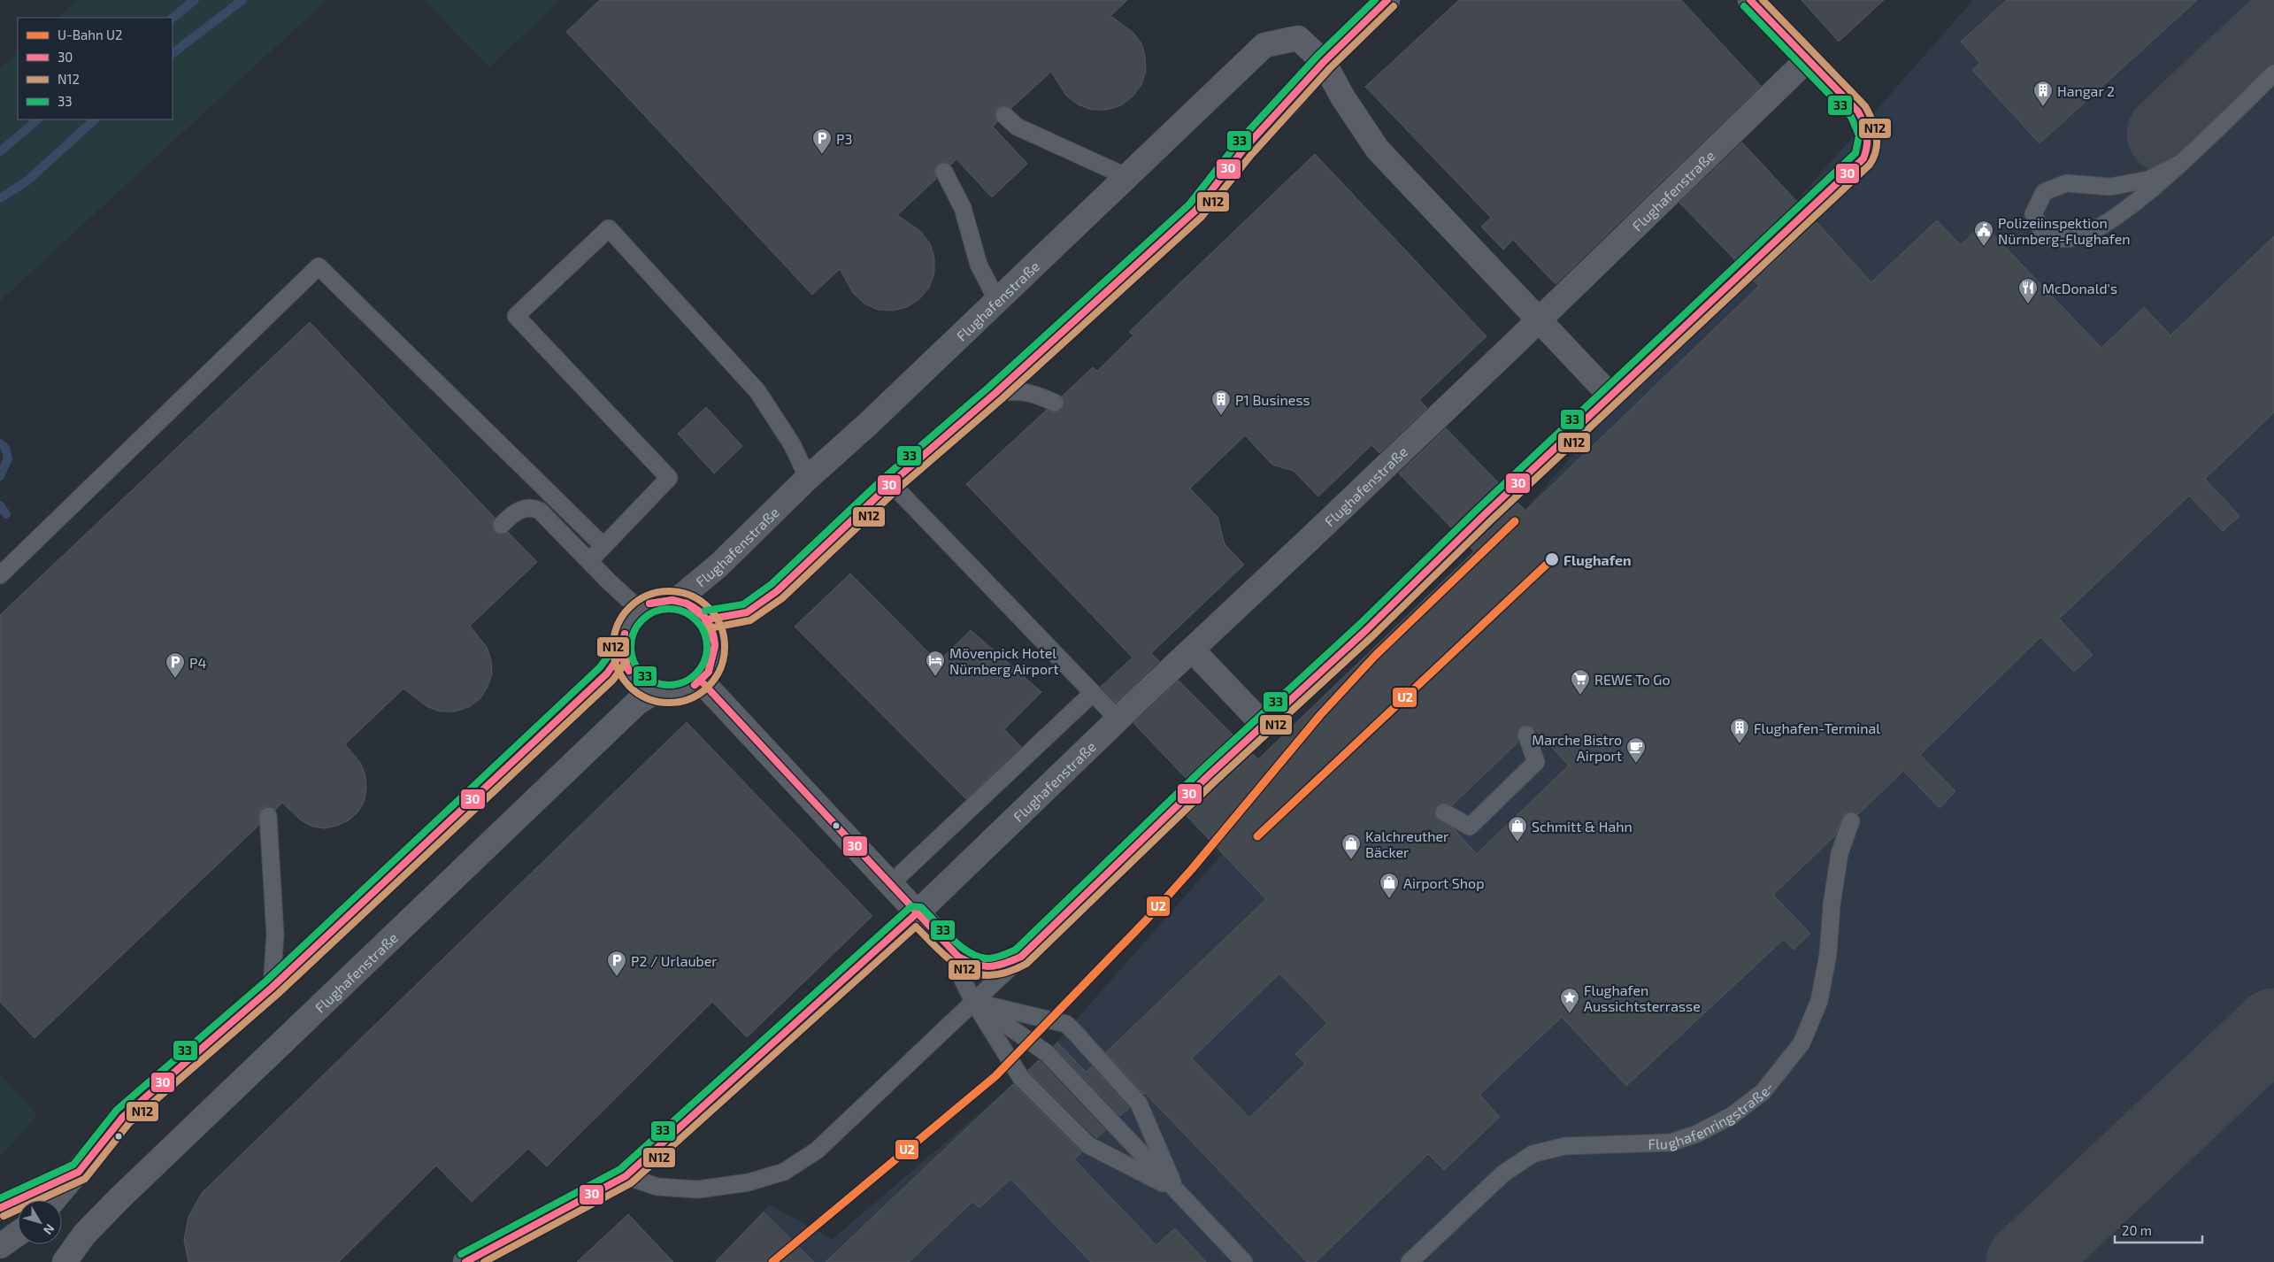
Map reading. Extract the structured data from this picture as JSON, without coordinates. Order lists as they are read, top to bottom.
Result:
{
  "streets": {
    "street": ["Flughafenstraße"],
    "lane": ["Flughafenringstraße-"]
  },
  "places": {
    "building": ["Hangar 2", "P1 Business", "Flughafen-Terminal"],
    "parking": ["P3", "P4", "P2 / Urlauber"],
    "public building": ["Polizeiinspektion Nürnberg-Flughafen"],
    "restaurant": ["McDonald's"],
    "other": ["Flughafen"],
    "hotel": ["Mövenpick Hotel Nürnberg Airport"],
    "supermarket": ["REWE To Go"],
    "cafe": ["Marche Bistro Airport"],
    "shop": ["Schmitt & Hahn", "Kalchreuther Bäcker", "Airport Shop"],
    "place": ["Flughafen Aussichtsterrasse"]
  },
  "lines": [
    "transit line 30",
    "transit line N12",
    "transit line 33",
    "metro line U2"
  ],
  "legend": [
    "U-Bahn U2",
    "30",
    "N12",
    "33"
  ],
  "scale_bar": "20 m",
  "north": "bottom right"
}
